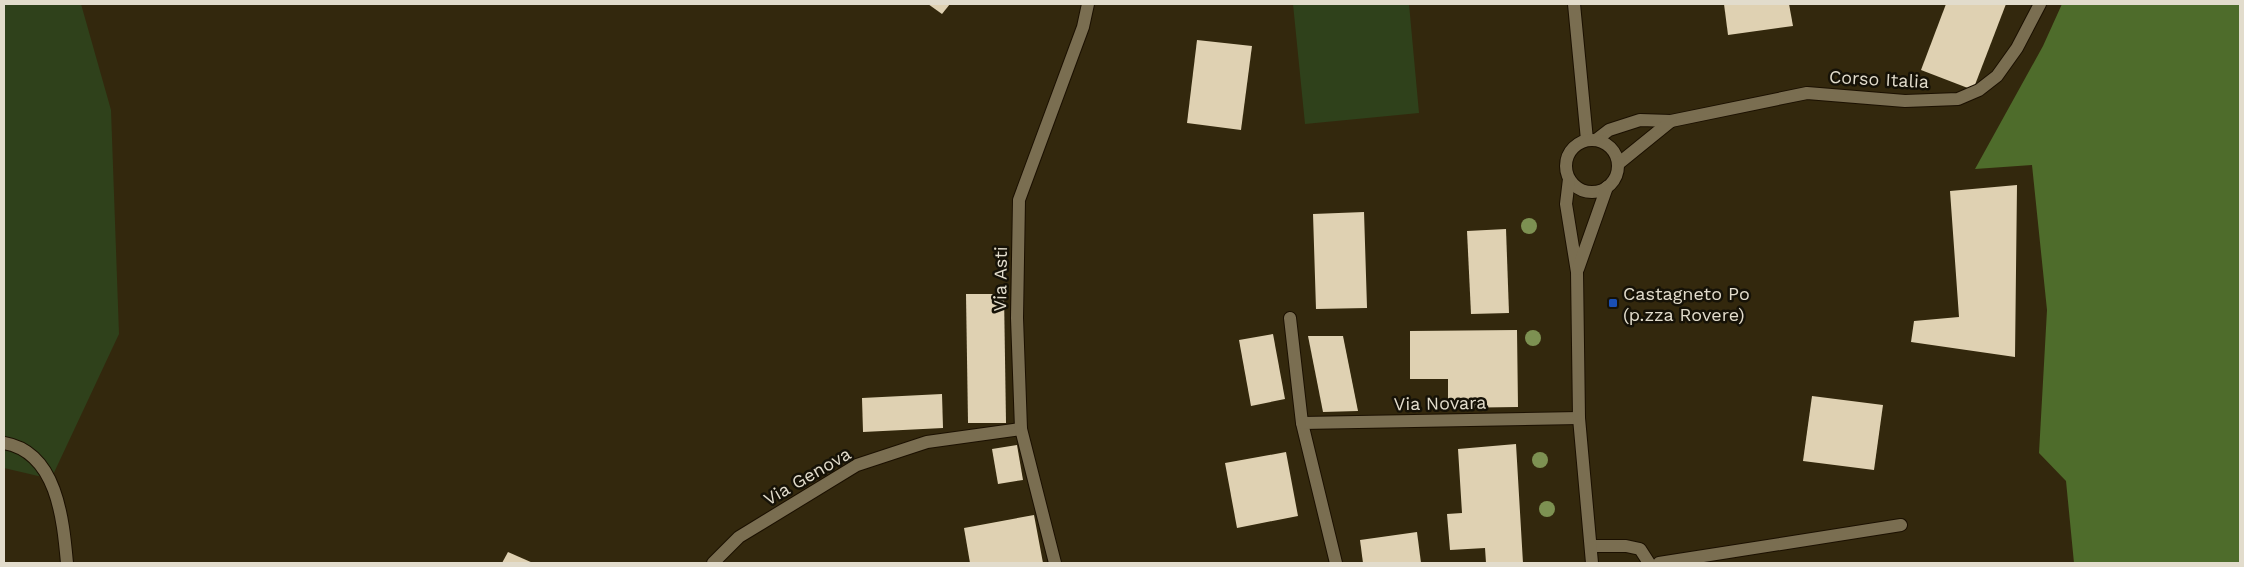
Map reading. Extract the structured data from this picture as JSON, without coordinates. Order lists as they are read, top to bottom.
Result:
{
  "streets": {
    "street": [
      "Corso Italia",
      "Via Asti",
      "Via Novara",
      "Via Genova"
    ]
  },
  "crossings": [
    ["Via Asti", "Via Genova"]
  ],
  "places": {
    "transit": ["Castagneto Po (p.zza Rovere)"]
  }
}
